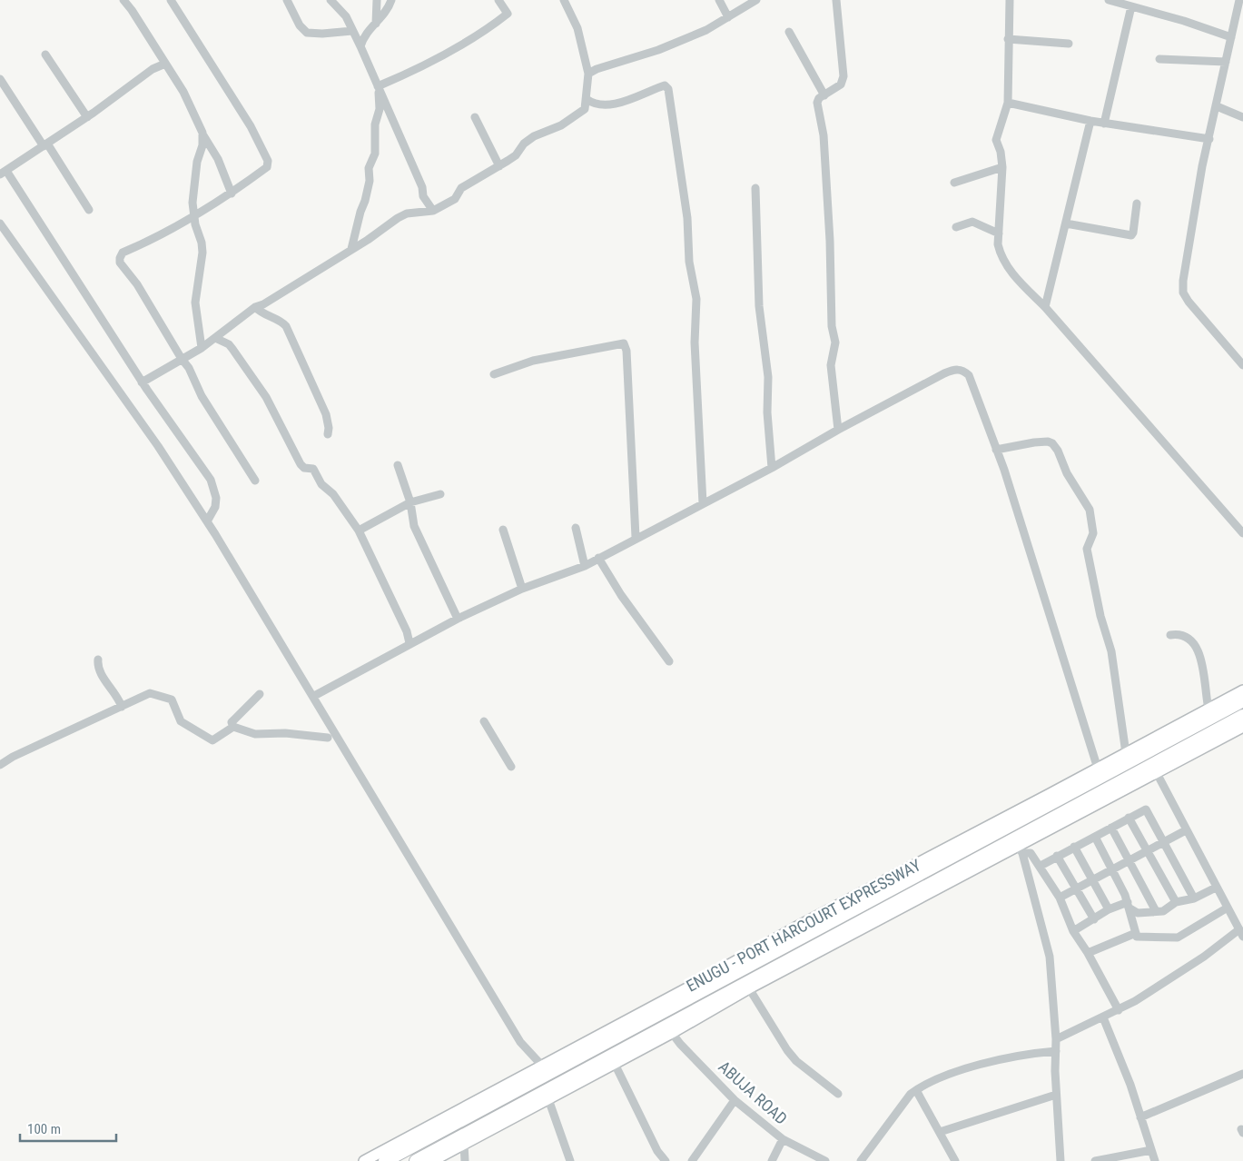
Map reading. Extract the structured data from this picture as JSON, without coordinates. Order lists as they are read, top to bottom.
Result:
{
  "streets": {
    "highway": ["ENUGU - PORT HARCOURT EXPRESSWAY"],
    "street": ["ABUJA ROAD"]
  },
  "crossings": [
    ["ENUGU - PORT HARCOURT EXPRESSWAY", "ABUJA ROAD"]
  ],
  "scale_bar": "100 m"
}
